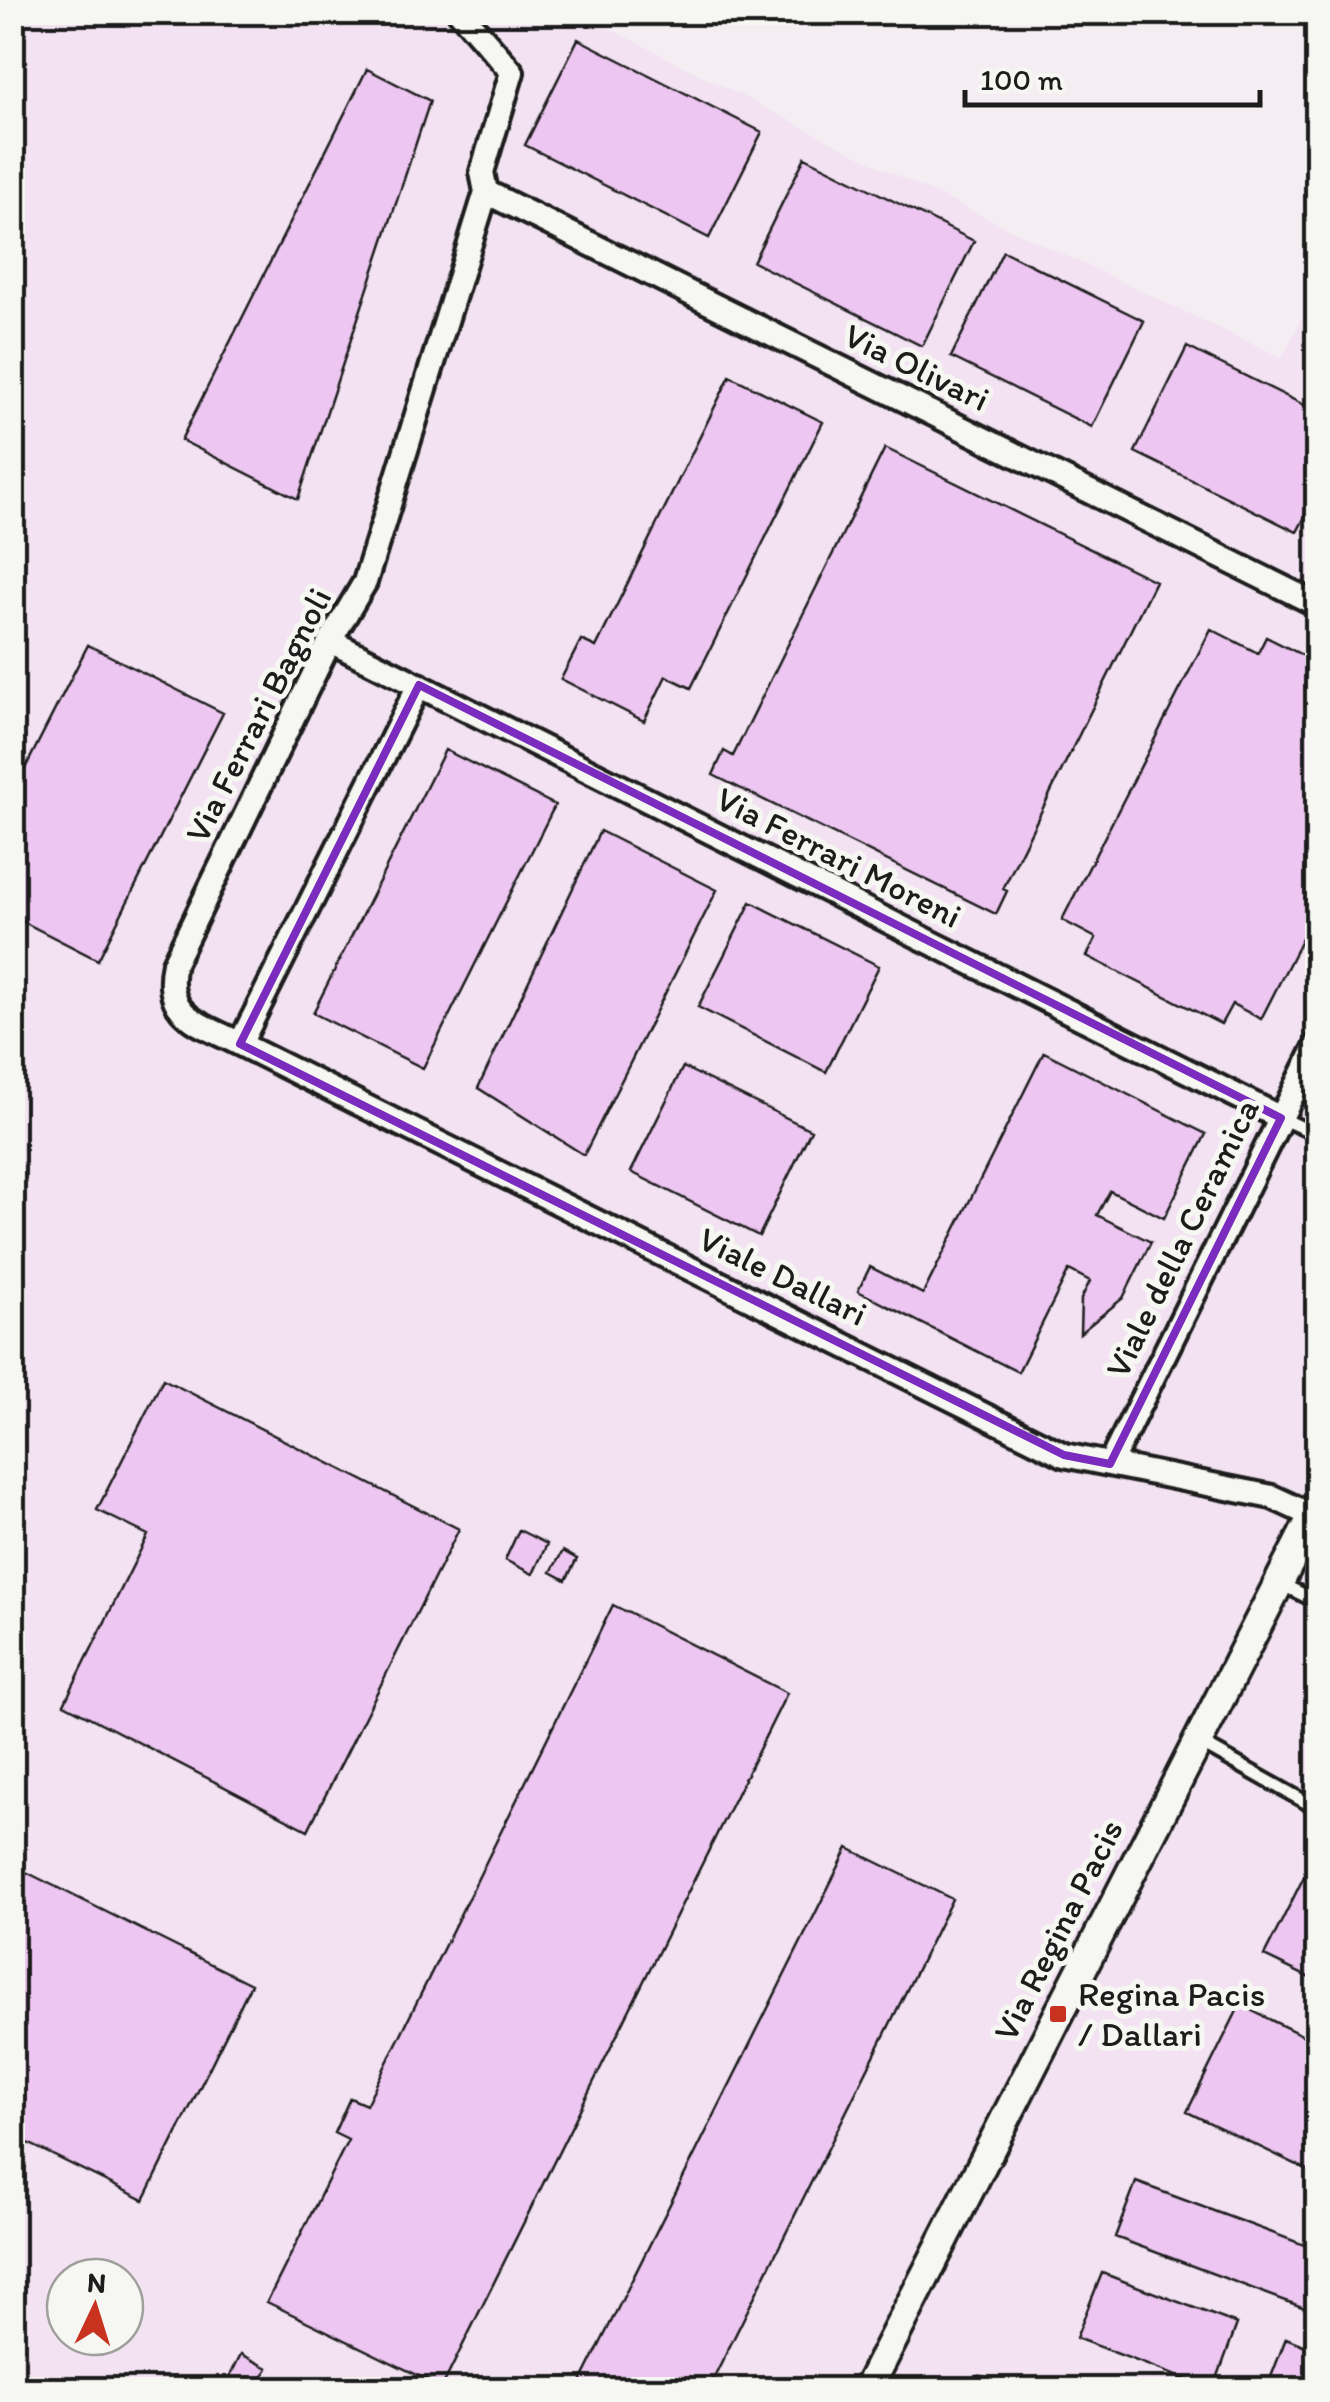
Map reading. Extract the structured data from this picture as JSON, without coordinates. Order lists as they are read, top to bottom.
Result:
{
  "streets": {
    "street": [
      "Via Olivari",
      "Via Ferrari Bagnoli",
      "Via Ferrari Moreni",
      "Viale della Ceramica",
      "Viale Dallari",
      "Via Regina Pacis"
    ]
  },
  "crossings": [
    ["Via Olivari", "Via Ferrari Bagnoli"],
    ["Via Ferrari Bagnoli", "Via Ferrari Moreni"],
    ["Via Ferrari Bagnoli", "Viale Dallari"],
    ["Via Ferrari Moreni", "Viale della Ceramica"],
    ["Viale della Ceramica", "Viale Dallari"],
    ["Viale Dallari", "Via Regina Pacis"]
  ],
  "places": {
    "transit": ["Regina Pacis / Dallari"]
  },
  "scale_bar": "100 m",
  "north": "top"
}
